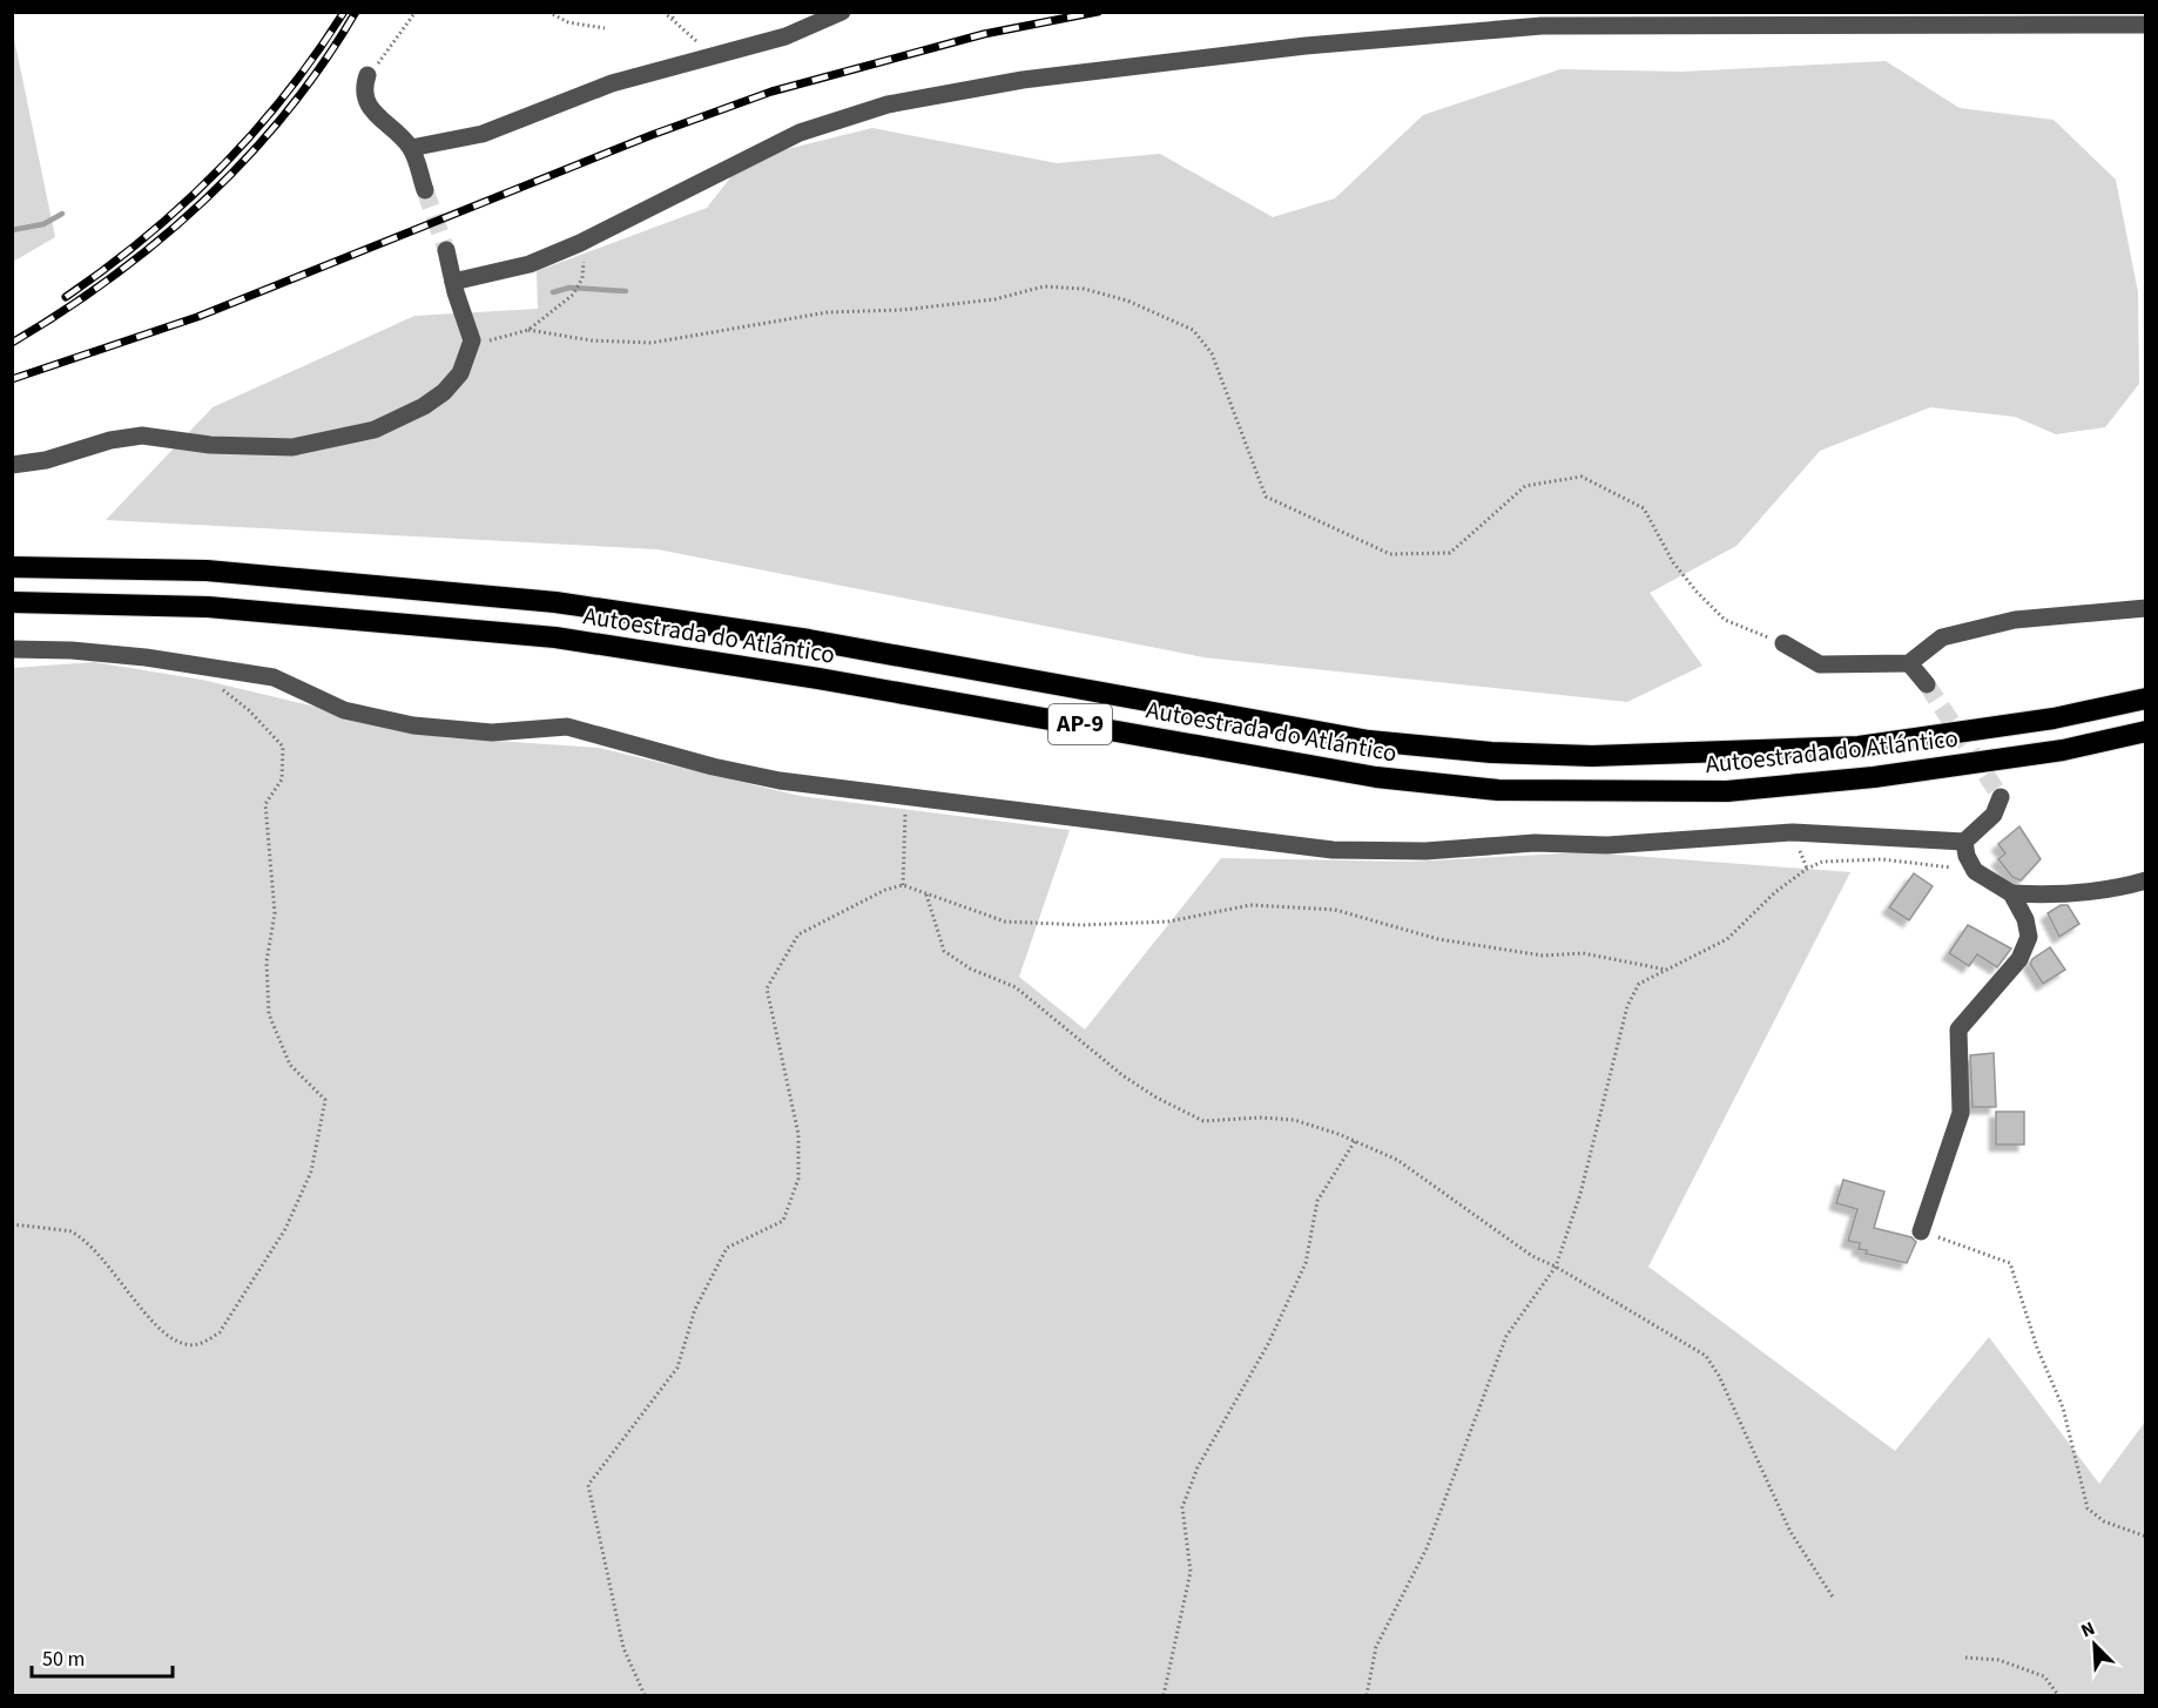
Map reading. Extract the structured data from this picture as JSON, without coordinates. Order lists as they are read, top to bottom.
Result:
{
  "streets": {
    "highway": ["Autoestrada do Atlántico", "AP-9"]
  },
  "scale_bar": "50 m",
  "north": "top left"
}
